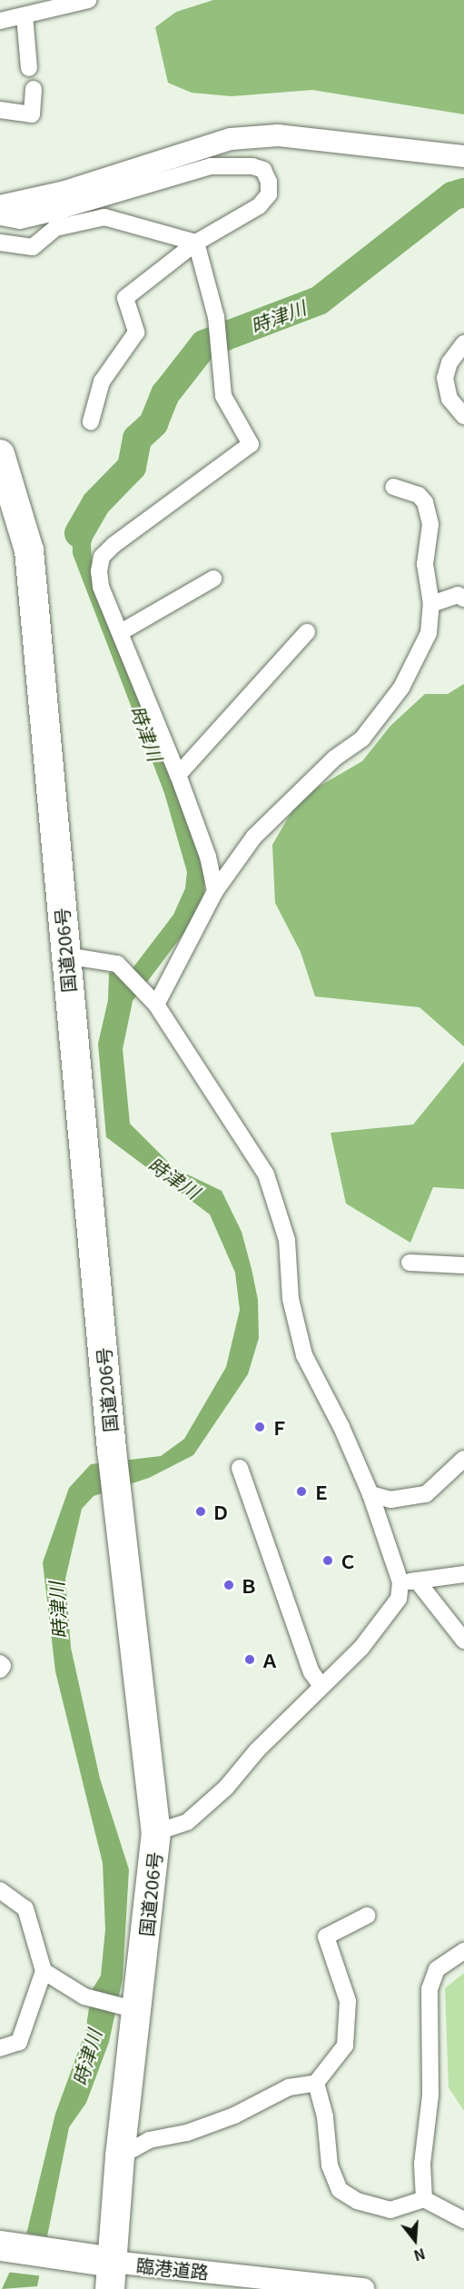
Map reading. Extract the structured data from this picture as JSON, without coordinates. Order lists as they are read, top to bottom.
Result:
{
  "streets": {
    "highway": ["国道206号"],
    "street": ["臨港道路"]
  },
  "crossings": [
    ["国道206号", "臨港道路"]
  ],
  "water": ["時津川"],
  "places": [
    "Ｆ",
    "Ｅ",
    "Ｄ",
    "Ｃ",
    "Ｂ",
    "Ａ"
  ],
  "north": "bottom"
}
